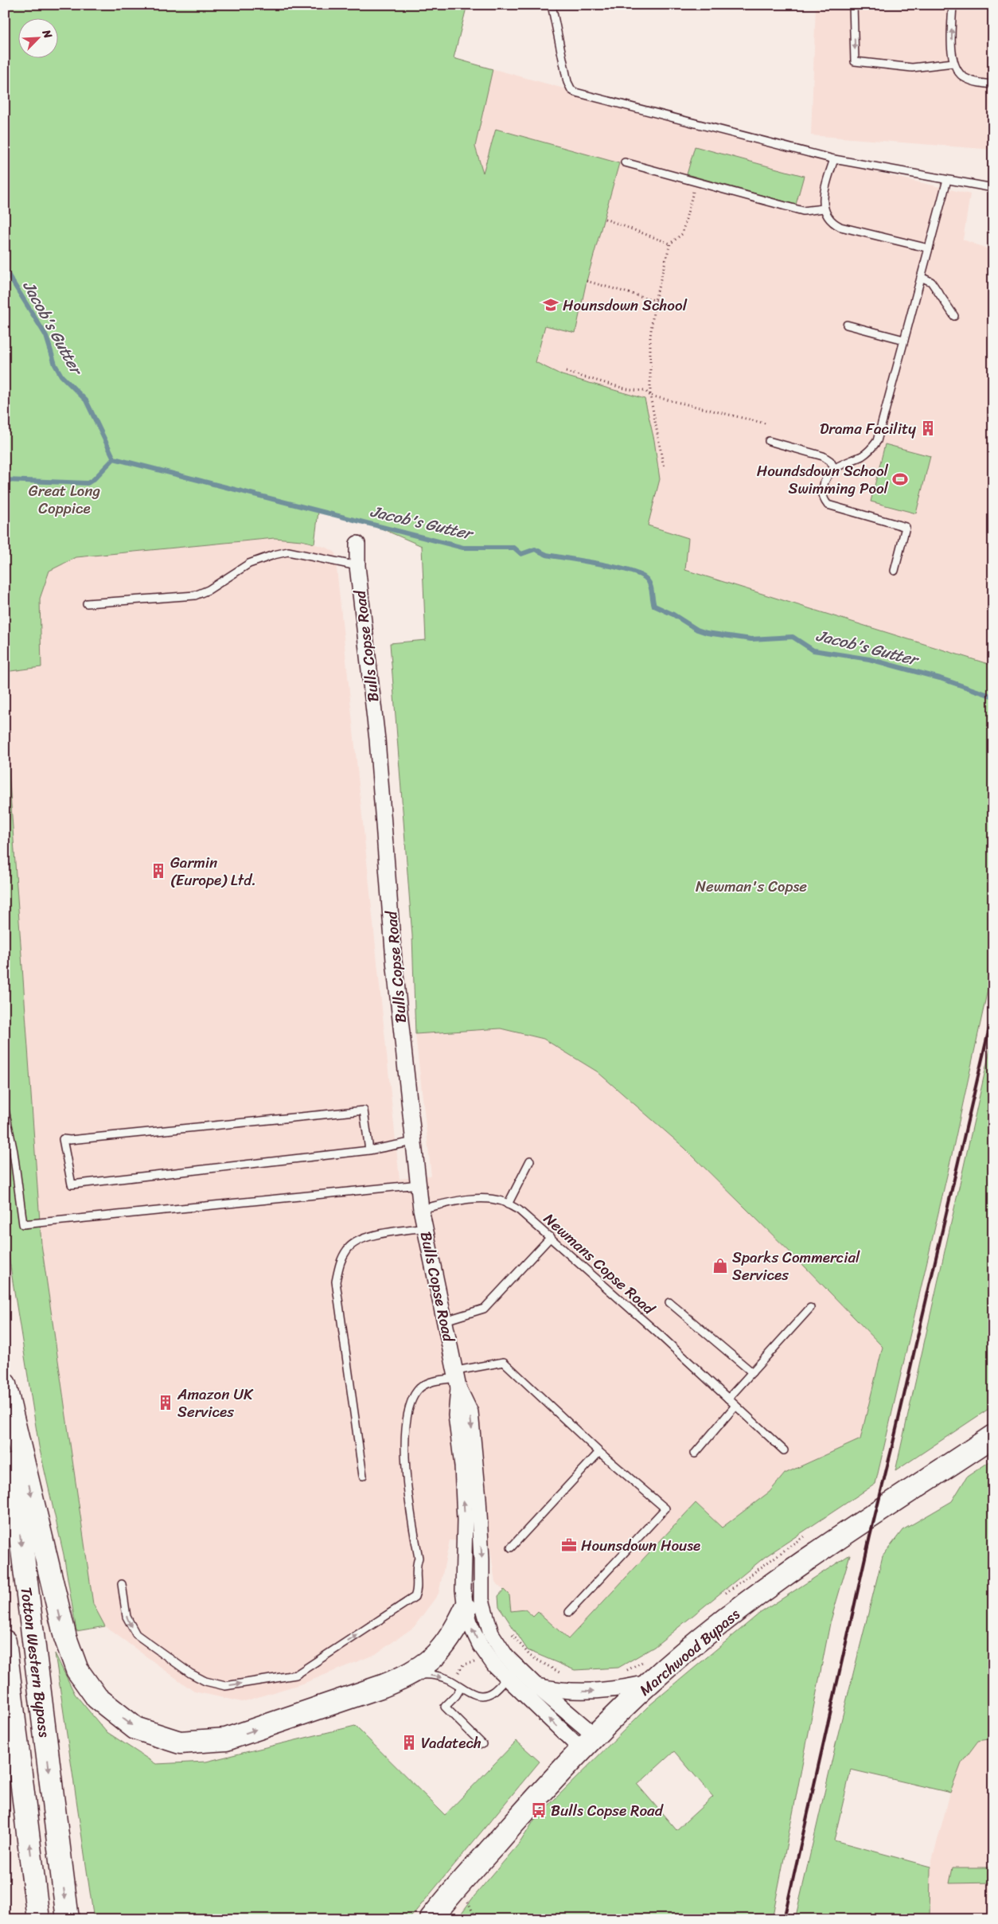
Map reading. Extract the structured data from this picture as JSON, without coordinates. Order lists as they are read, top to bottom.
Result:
{
  "streets": {
    "main road": ["Marchwood Bypass", "Totton Western Bypass"],
    "street": ["Bulls Copse Road"],
    "lane": ["Newmans Copse Road"]
  },
  "crossings": [
    ["Bulls Copse Road", "Newmans Copse Road"],
    ["Bulls Copse Road", "Marchwood Bypass"]
  ],
  "water": ["Jacob's Gutter"],
  "parks": ["Great Long Coppice", "Newman's Copse"],
  "places": {
    "school or university": ["Hounsdown School"],
    "building": [
      "Drama Facility",
      "Garmin (Europe) Ltd.",
      "Amazon UK Services",
      "Vadatech"
    ],
    "sports": ["Houndsdown School Swimming Pool"],
    "shop": ["Sparks Commercial Services"],
    "office": ["Hounsdown House"],
    "bus stop": ["Bulls Copse Road"]
  },
  "north": "top right"
}
